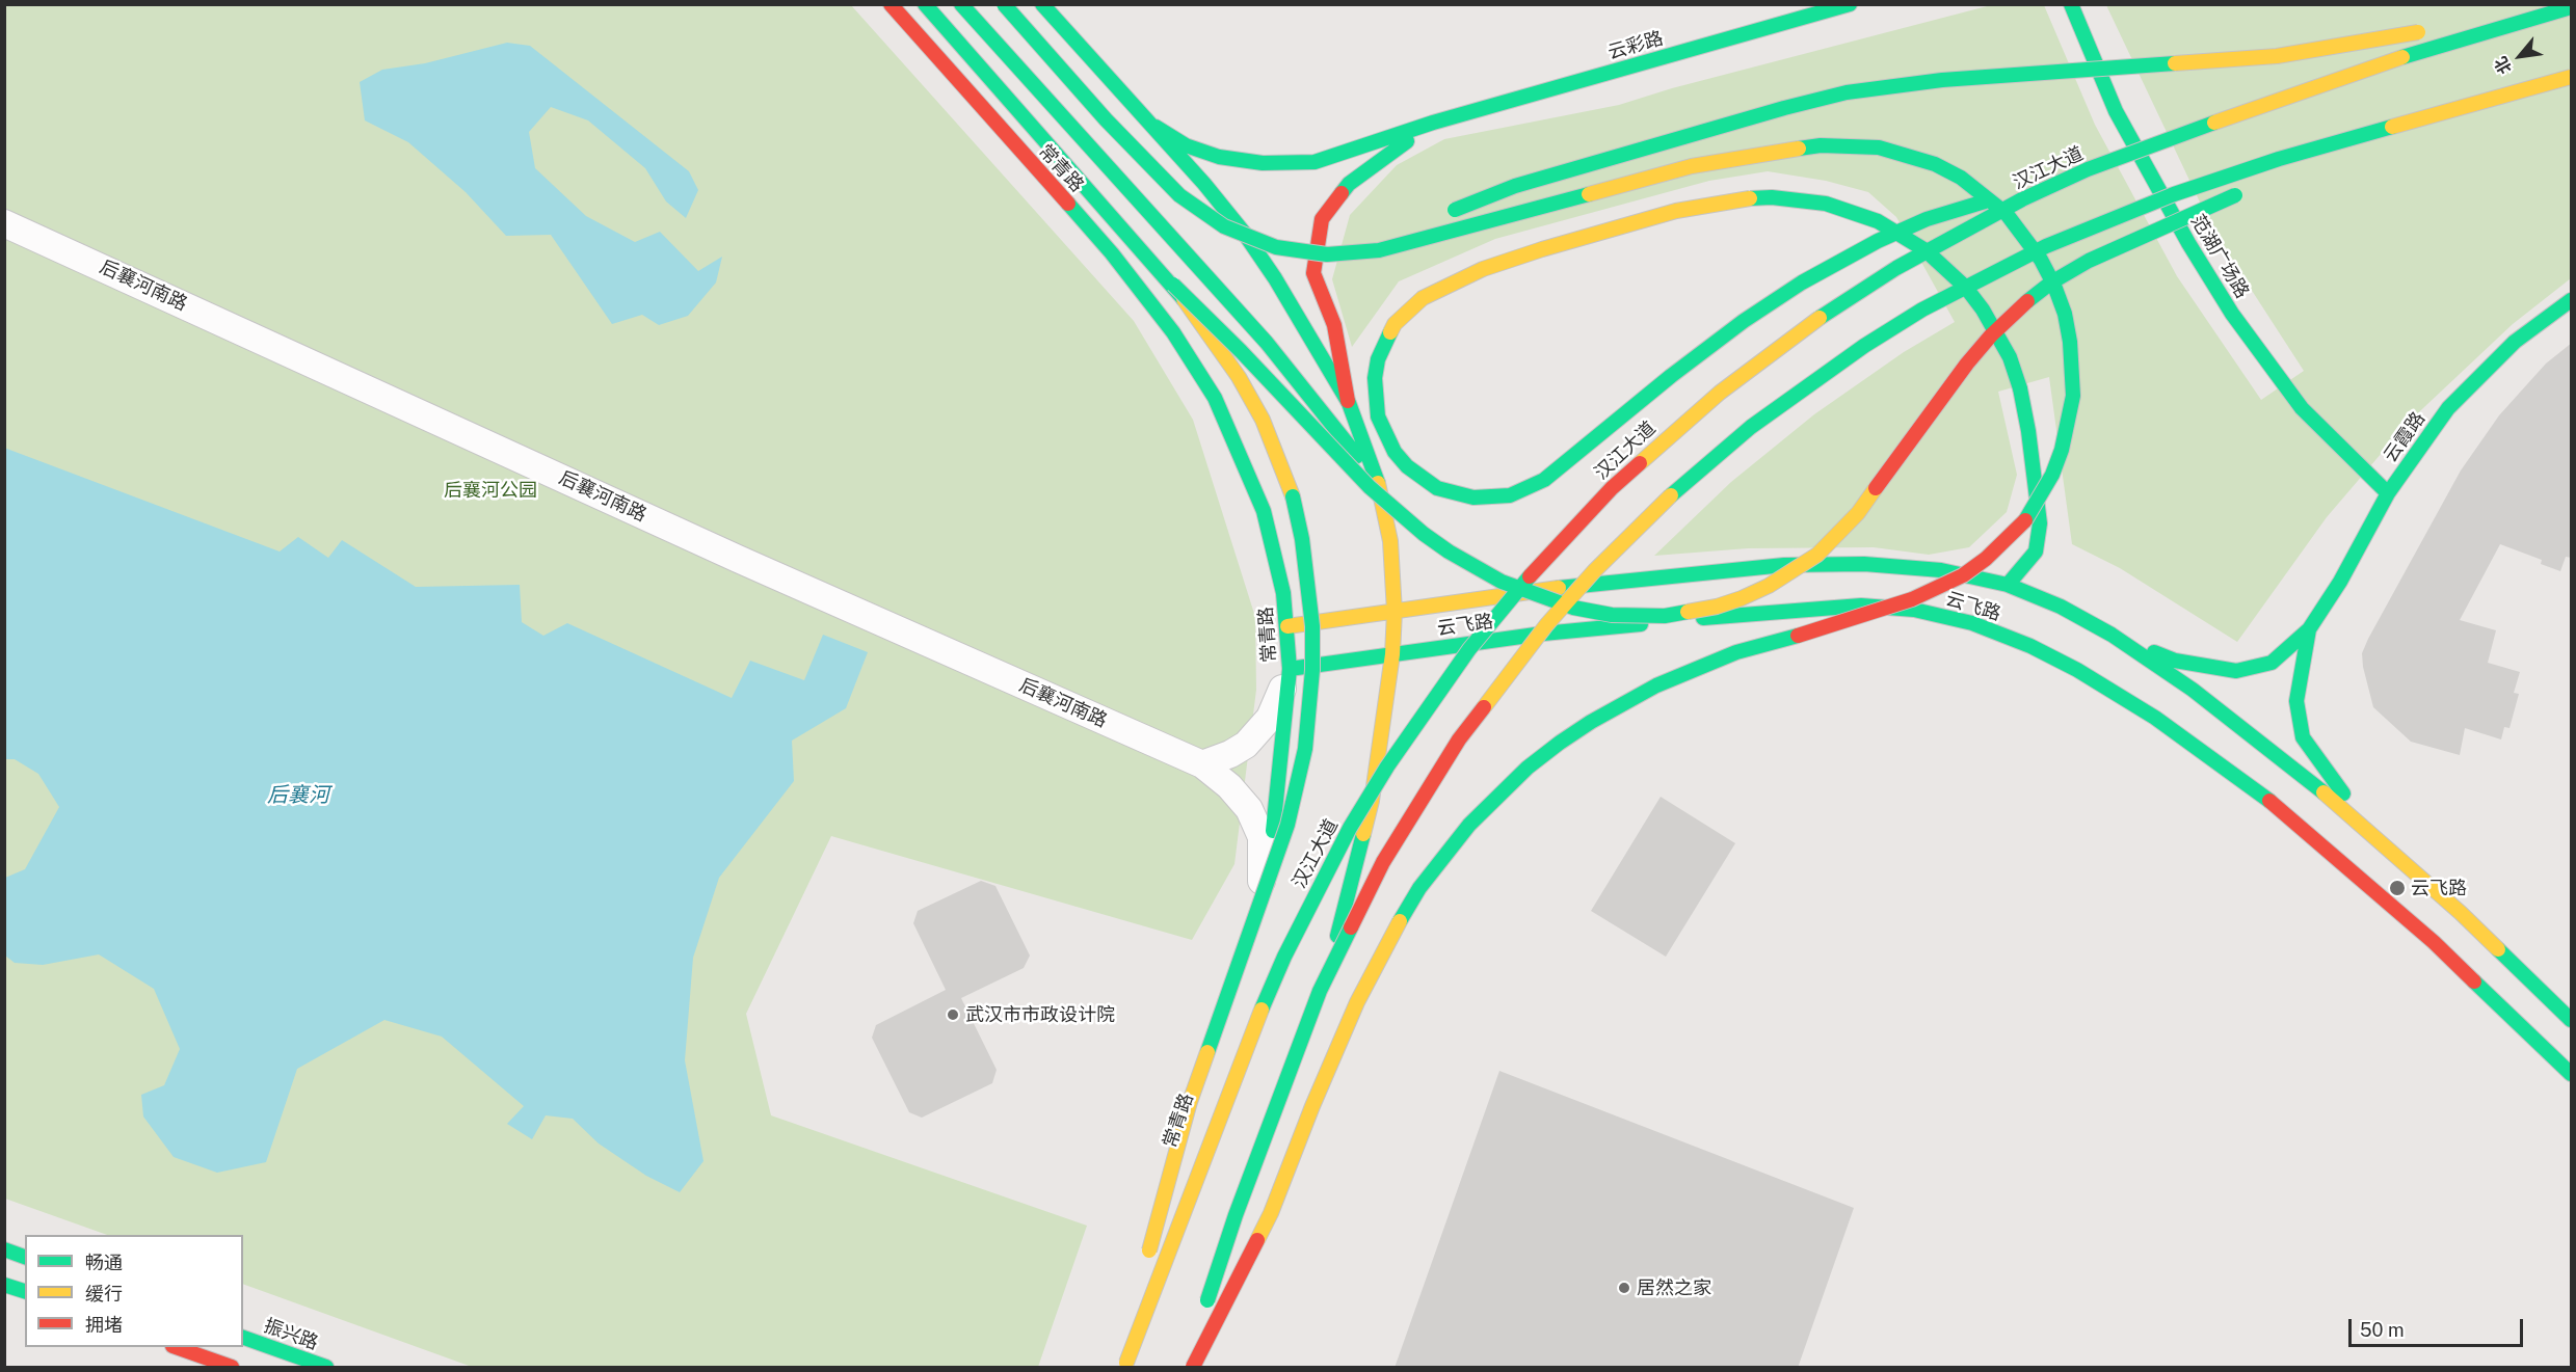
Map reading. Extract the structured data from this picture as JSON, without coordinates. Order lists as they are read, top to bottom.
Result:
{
  "streets": {
    "main road": [
      "云彩路",
      "常青路",
      "汉江大道",
      "范湖广场路",
      "云霞路",
      "云飞路",
      "振兴路"
    ],
    "street": ["后襄河南路"]
  },
  "crossings": [
    ["常青路", "汉江大道"],
    ["常青路", "后襄河南路"],
    ["常青路", "云飞路"],
    ["范湖广场路", "云霞路"]
  ],
  "water": ["后襄河"],
  "parks": ["后襄河公园"],
  "places": ["云飞路", "武汉市市政设计院", "居然之家"],
  "legend": ["畅通", "缓行", "拥堵"],
  "scale_bar": "50 m",
  "north": "bottom left"
}
